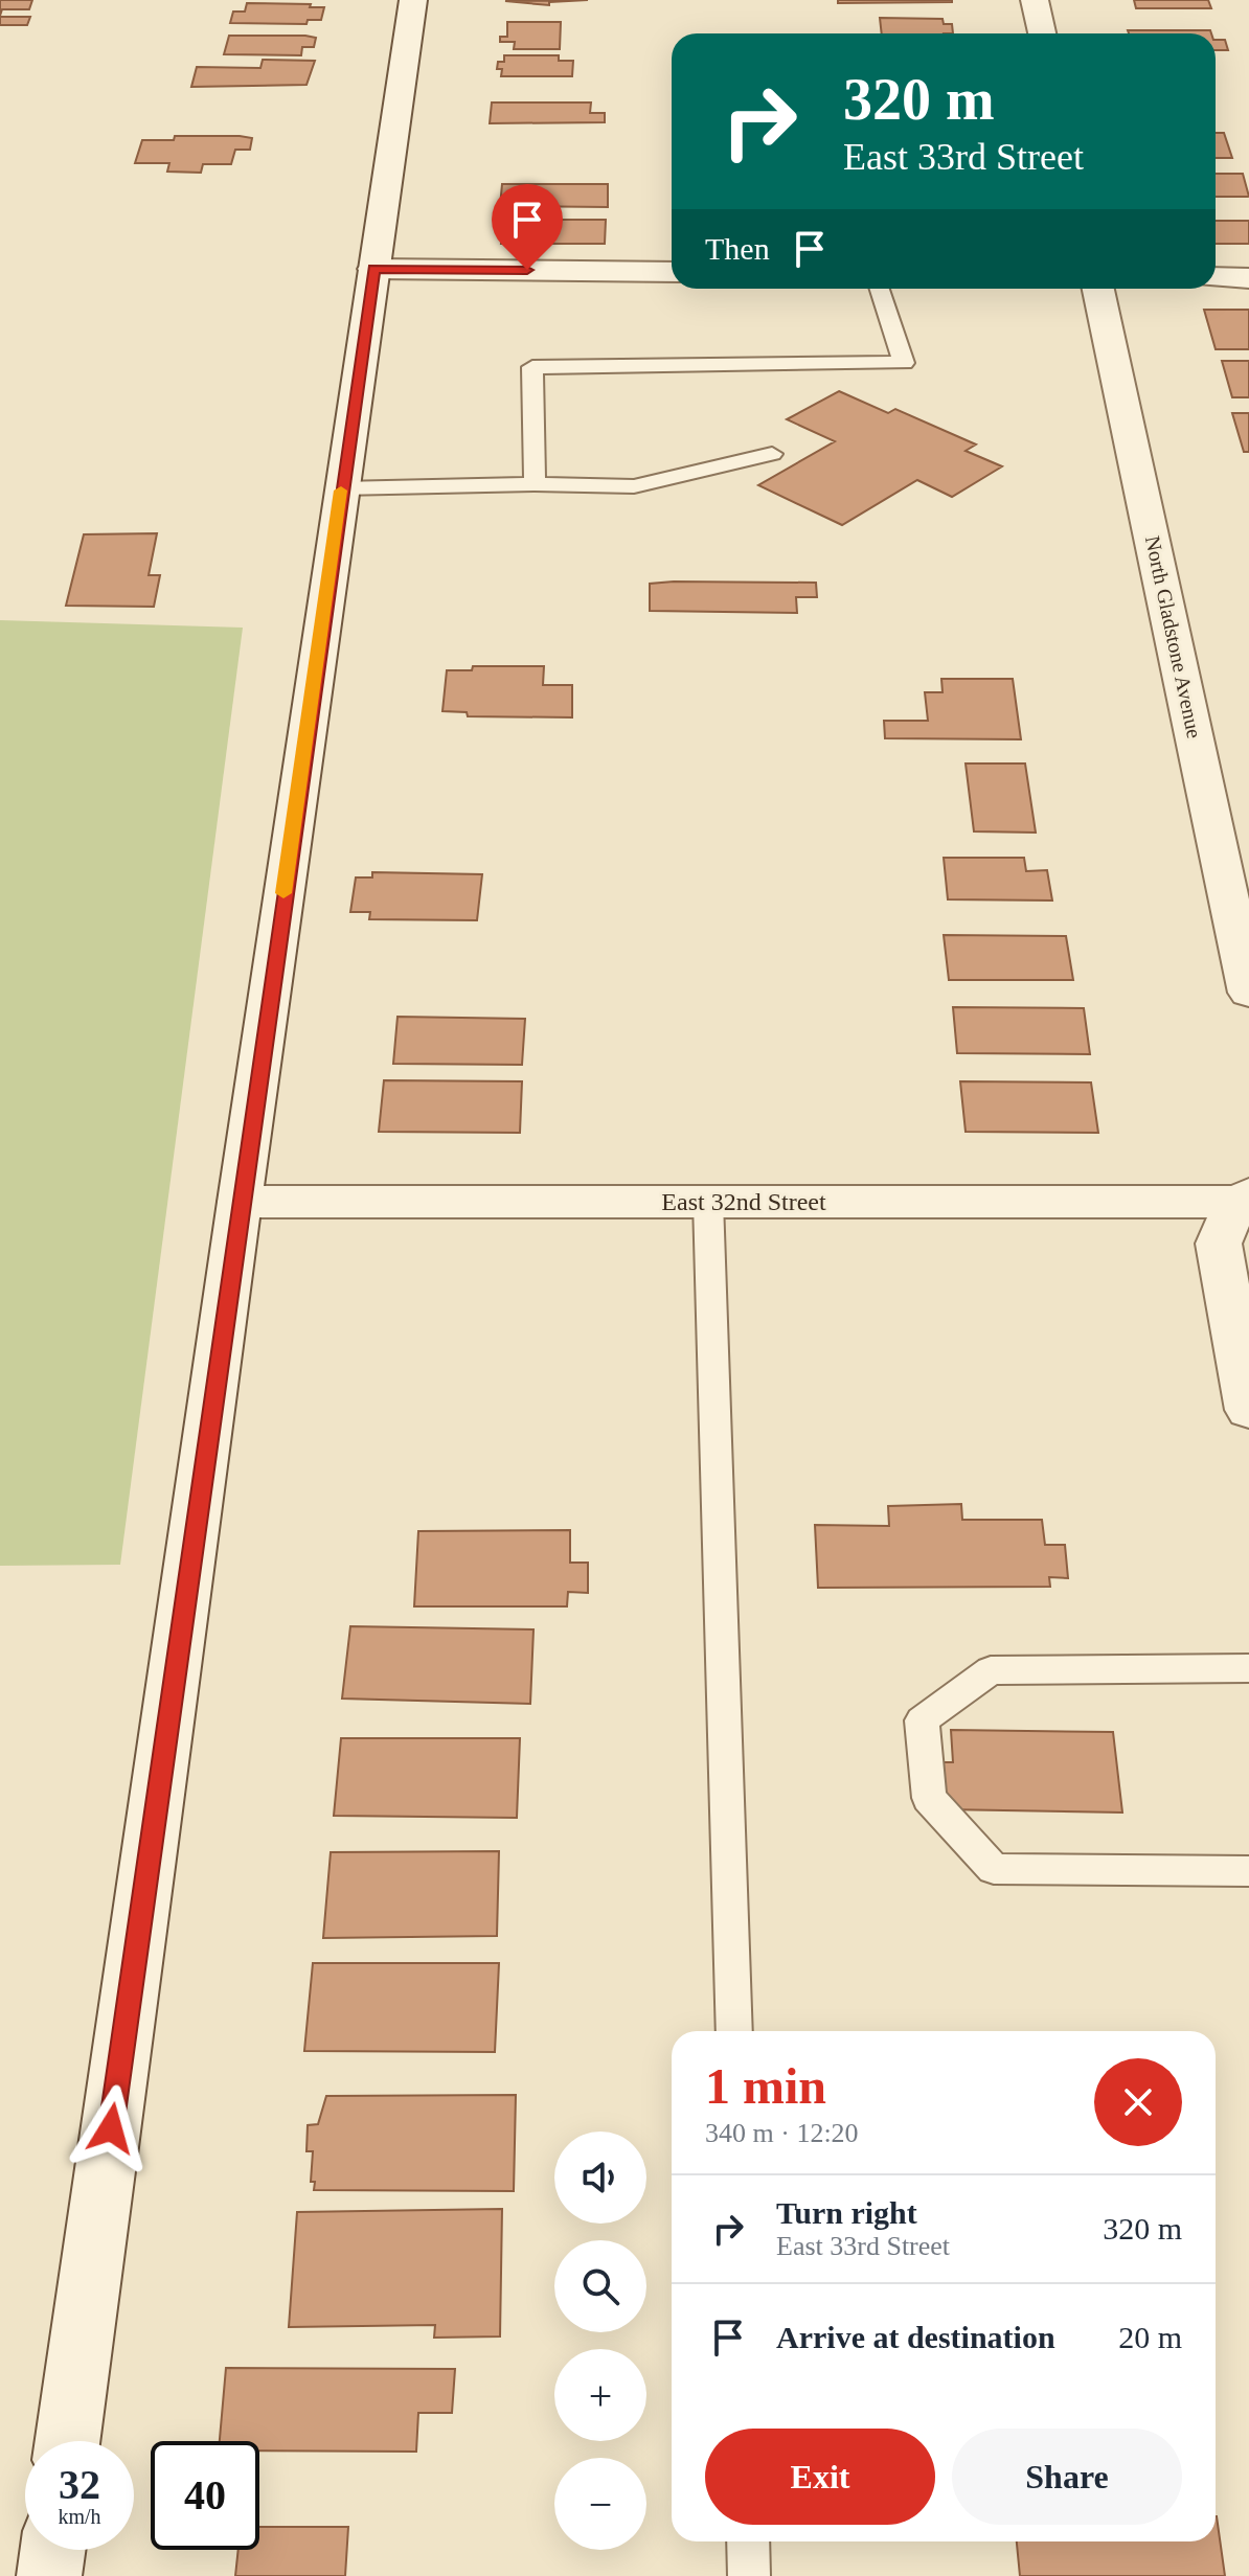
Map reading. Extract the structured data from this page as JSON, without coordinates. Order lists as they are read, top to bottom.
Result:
{
  "streets": {
    "street": ["North Gladstone Avenue", "East 32nd Street"]
  },
  "page": {
    "turn": ["320 m", "East 33rd Street"],
    "then": "Then",
    "heading": ["1 min", "340 m · 12:20"],
    "map_buttons": ["+", "−"],
    "list": [
      {
        "name": "Turn right",
        "note": "East 33rd Street",
        "value": "320 m"
      },
      {
        "name": "Arrive at destination",
        "value": "20 m"
      }
    ],
    "buttons": ["Exit", "Share"],
    "speed": "32 km/h",
    "limit": "40"
  }
}
